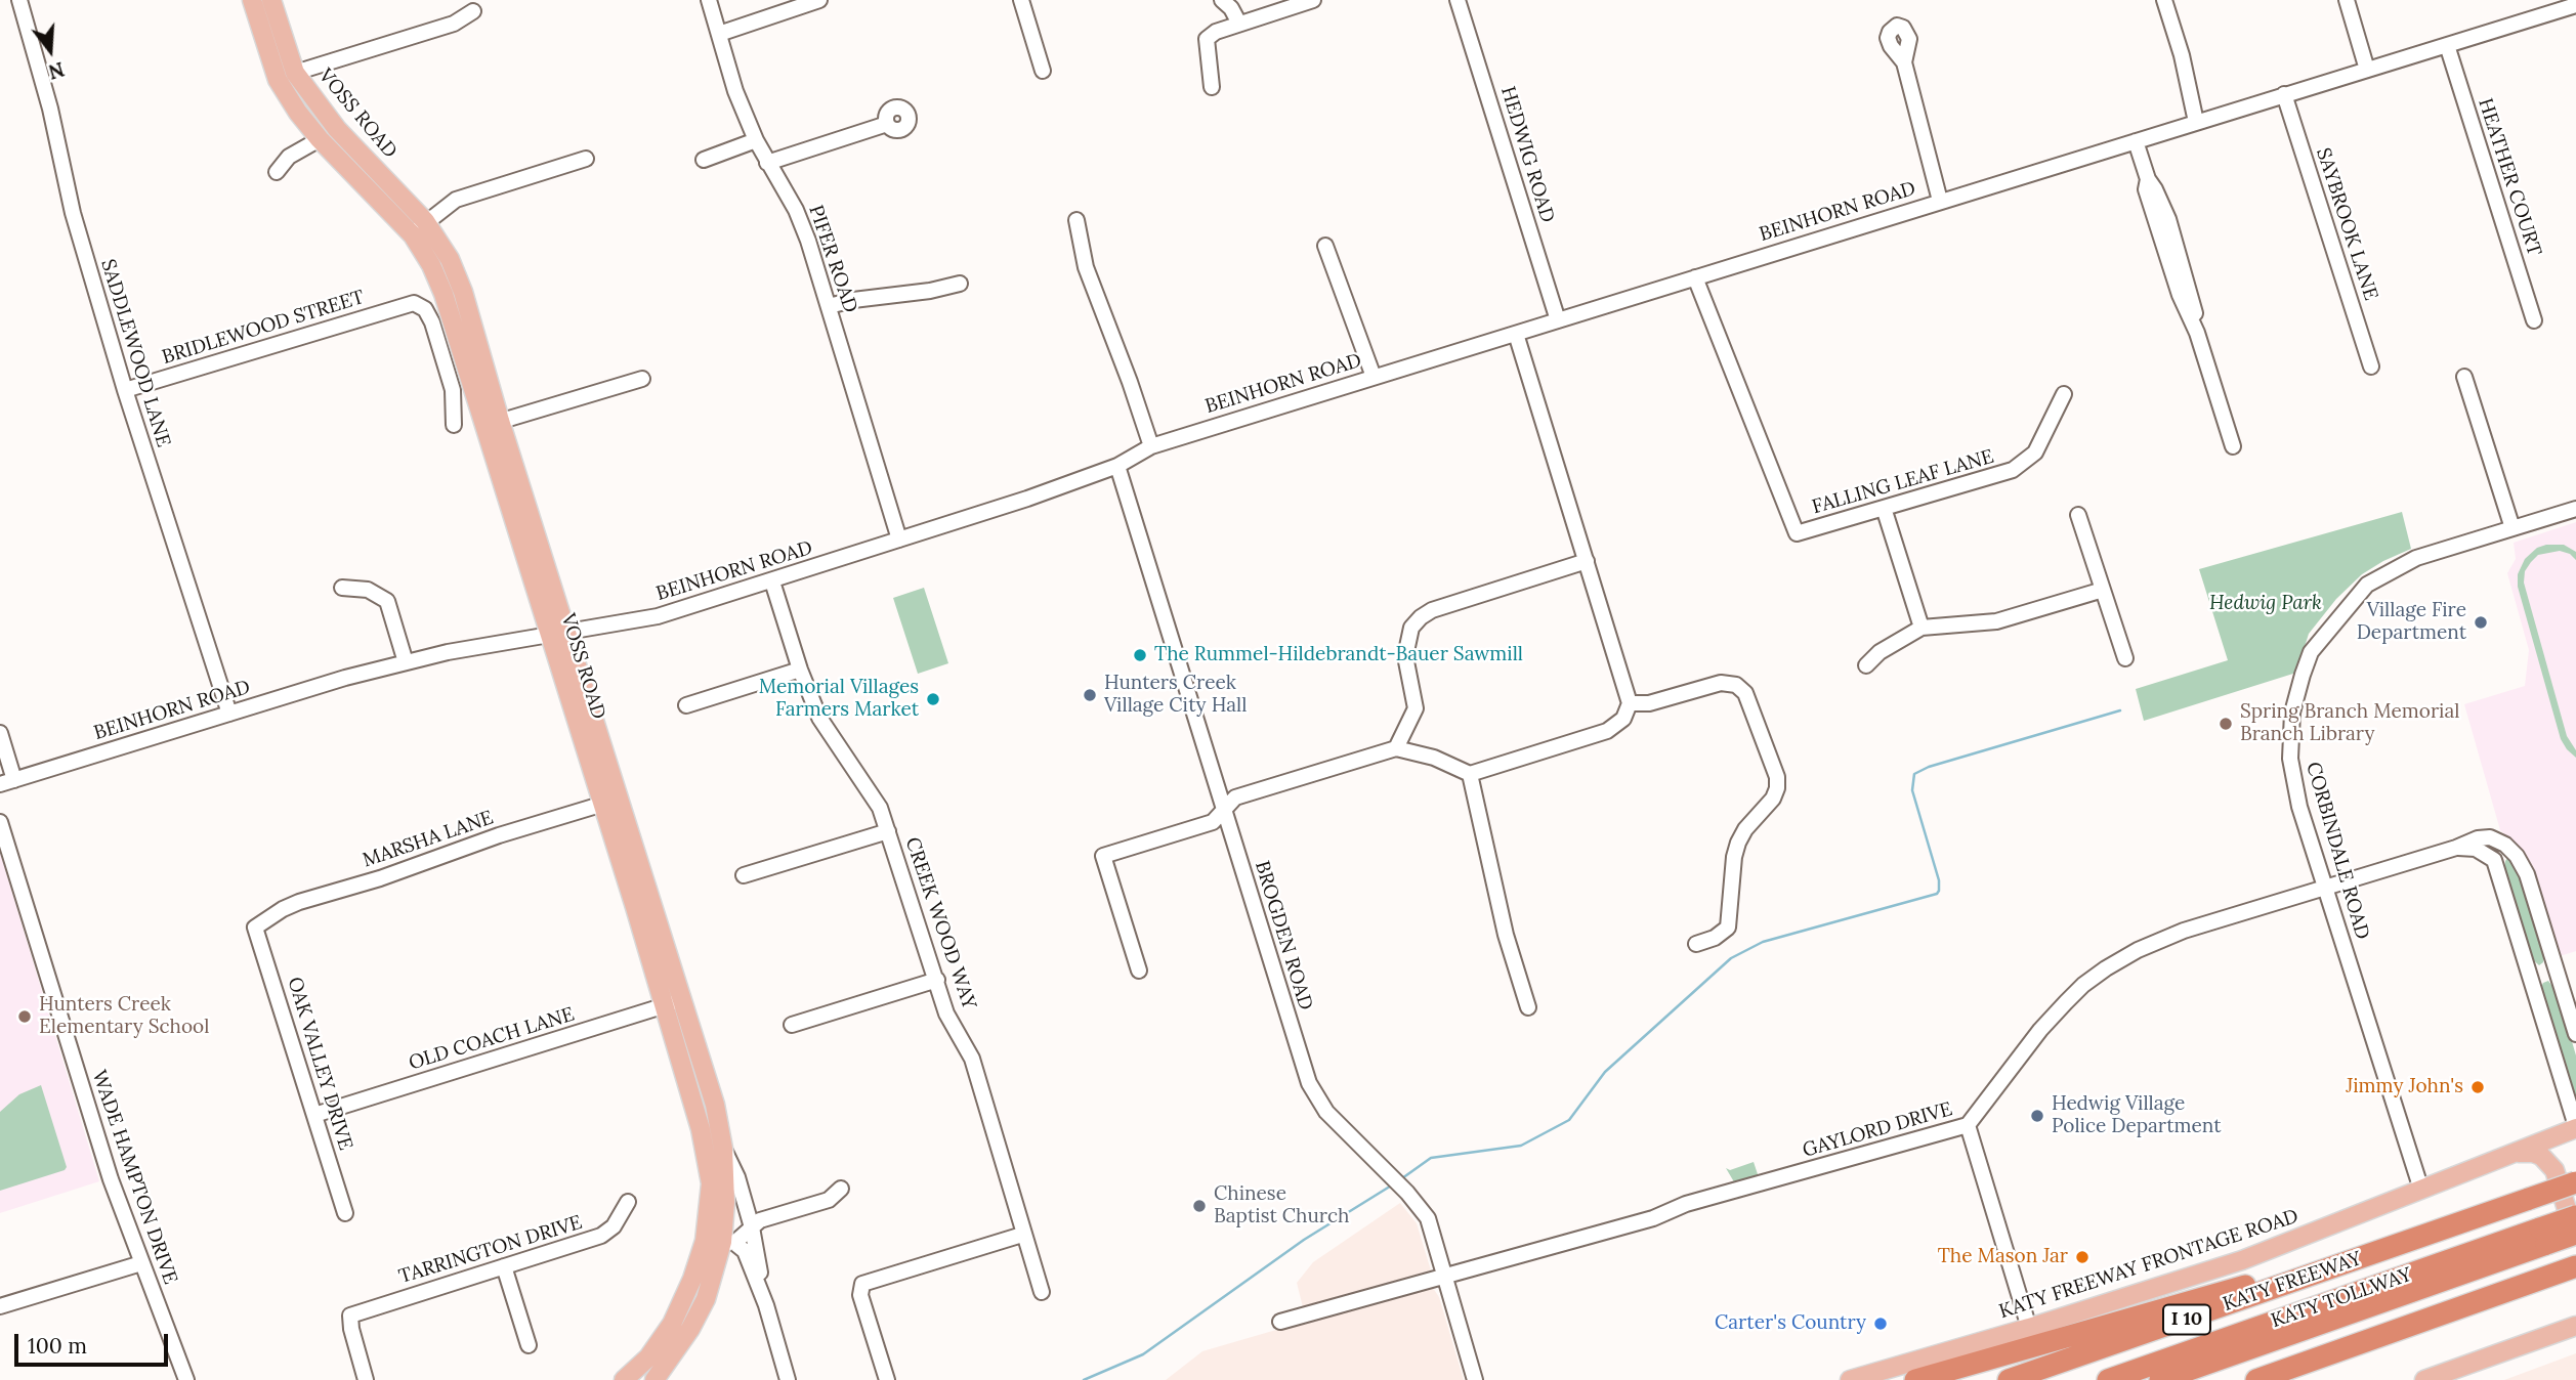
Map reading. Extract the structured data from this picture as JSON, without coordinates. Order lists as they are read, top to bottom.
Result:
{
  "streets": {
    "highway": ["KATY FREEWAY", "KATY TOLLWAY", "I 10"],
    "main road": ["VOSS ROAD", "KATY FREEWAY FRONTAGE ROAD"],
    "street": [
      "HEDWIG ROAD",
      "HEATHER COURT",
      "BEINHORN ROAD",
      "SAYBROOK LANE",
      "PIFER ROAD",
      "BRIDLEWOOD STREET",
      "SADDLEWOOD LANE",
      "FALLING LEAF LANE",
      "MARSHA LANE",
      "CORBINDALE ROAD",
      "CREEK WOOD WAY",
      "BROGDEN ROAD",
      "OLD COACH LANE",
      "OAK VALLEY DRIVE",
      "GAYLORD DRIVE",
      "WADE HAMPTON DRIVE",
      "TARRINGTON DRIVE"
    ]
  },
  "crossings": [
    ["VOSS ROAD", "BEINHORN ROAD"],
    ["VOSS ROAD", "MARSHA LANE"],
    ["VOSS ROAD", "OLD COACH LANE"],
    ["HEDWIG ROAD", "BEINHORN ROAD"],
    ["HEATHER COURT", "BEINHORN ROAD"],
    ["BEINHORN ROAD", "SAYBROOK LANE"],
    ["BEINHORN ROAD", "PIFER ROAD"],
    ["BEINHORN ROAD", "SADDLEWOOD LANE"],
    ["BEINHORN ROAD", "FALLING LEAF LANE"],
    ["BEINHORN ROAD", "CREEK WOOD WAY"],
    ["BEINHORN ROAD", "BROGDEN ROAD"],
    ["BRIDLEWOOD STREET", "SADDLEWOOD LANE"],
    ["MARSHA LANE", "OAK VALLEY DRIVE"],
    ["CORBINDALE ROAD", "GAYLORD DRIVE"],
    ["CORBINDALE ROAD", "KATY FREEWAY FRONTAGE ROAD"],
    ["BROGDEN ROAD", "GAYLORD DRIVE"],
    ["OLD COACH LANE", "OAK VALLEY DRIVE"]
  ],
  "parks": ["Hedwig Park"],
  "places": [
    "Village Fire Department",
    "The Rummel-Hildebrandt-Bauer Sawmill",
    "Hunters Creek Village City Hall",
    "Memorial Villages Farmers Market",
    "Spring Branch Memorial Branch Library",
    "Hunters Creek Elementary School",
    "Jimmy John's",
    "Hedwig Village Police Department",
    "Chinese Baptist Church",
    "The Mason Jar",
    "Carter's Country"
  ],
  "scale_bar": "100 m",
  "north": "bottom"
}
